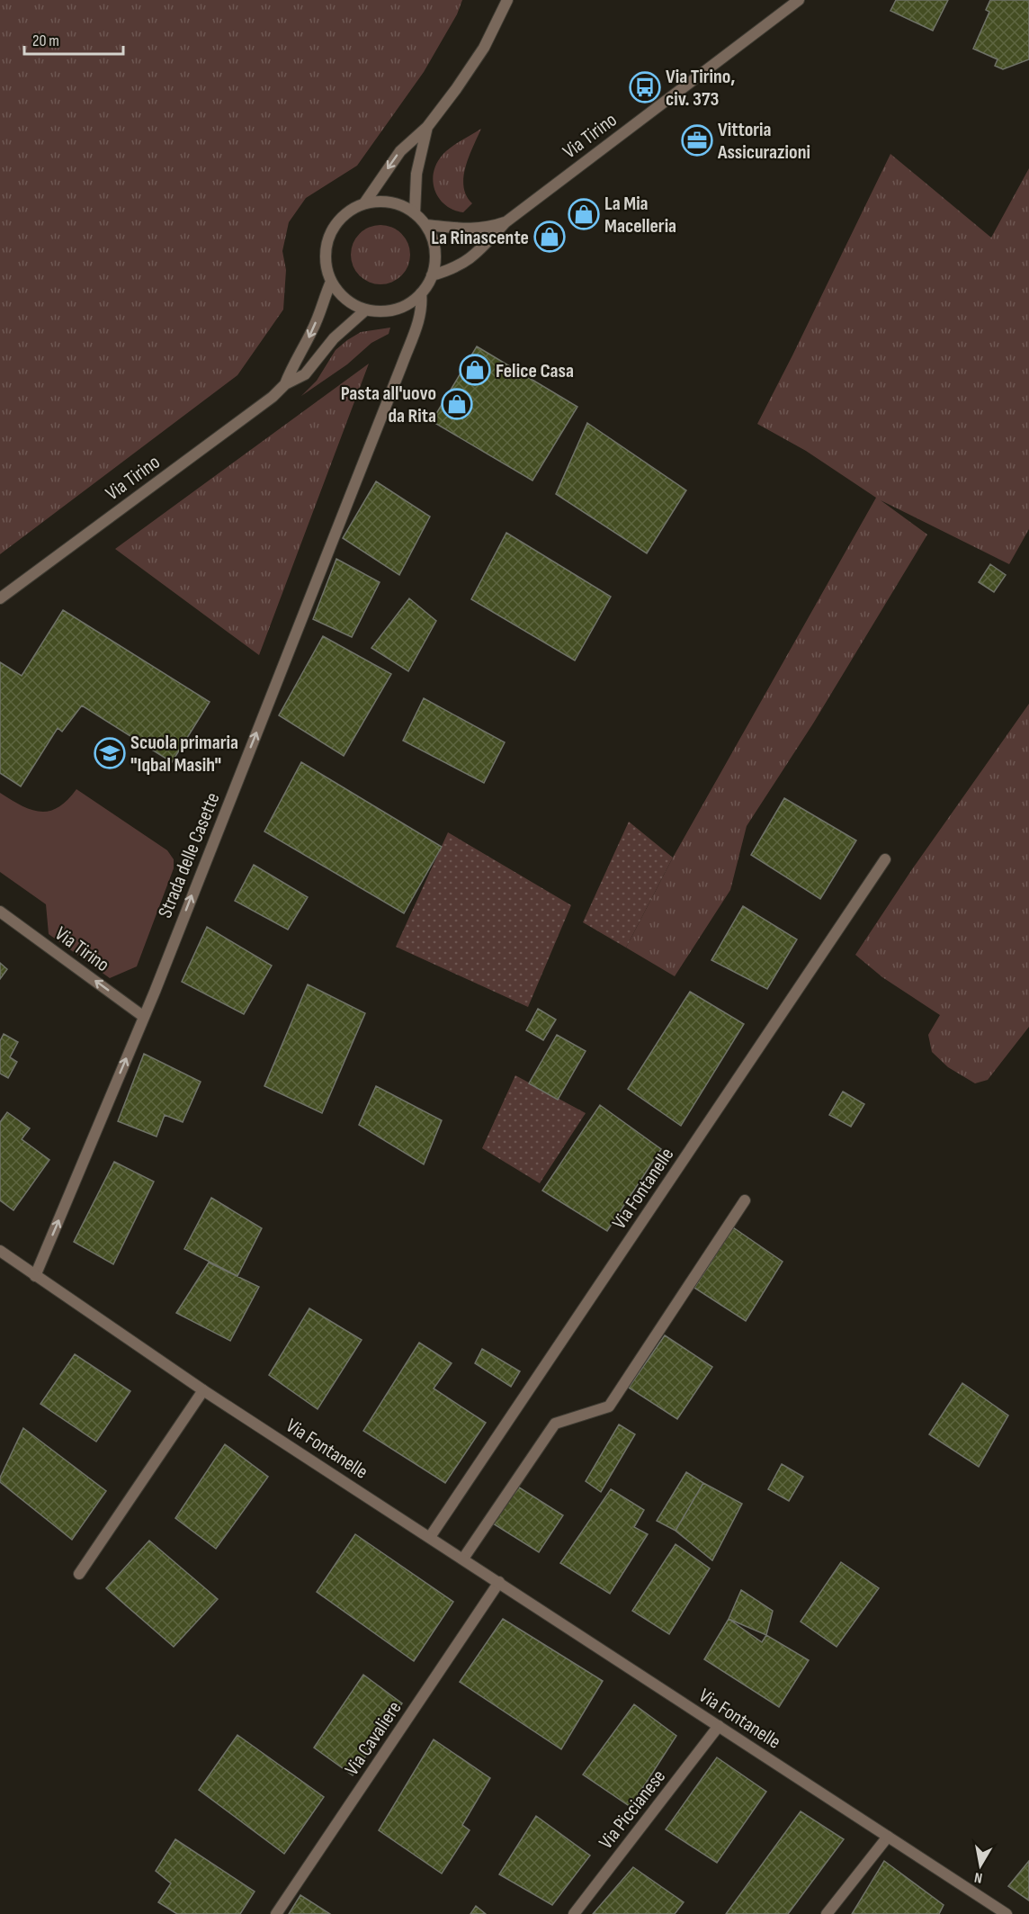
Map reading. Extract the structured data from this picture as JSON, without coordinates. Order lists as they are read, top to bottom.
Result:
{
  "streets": {
    "street": [
      "Via Tirino",
      "Strada delle Casette",
      "Via Fontanelle",
      "Via Cavaliere",
      "Via Piccianese"
    ]
  },
  "crossings": [
    ["Via Tirino", "Strada delle Casette"],
    ["Strada delle Casette", "Via Fontanelle"],
    ["Via Fontanelle", "Via Cavaliere"],
    ["Via Fontanelle", "Via Piccianese"]
  ],
  "one_way": ["Strada delle Casette"],
  "places": {
    "bus stop": ["Via Tirino, civ. 373"],
    "office": ["Vittoria Assicurazioni"],
    "shop": [
      "La Mia Macelleria",
      "La Rinascente",
      "Felice Casa",
      "Pasta all'uovo da Rita"
    ],
    "school or university": ["Scuola primaria \"Iqbal Masih\""]
  },
  "scale_bar": "20 m",
  "north": "bottom"
}
